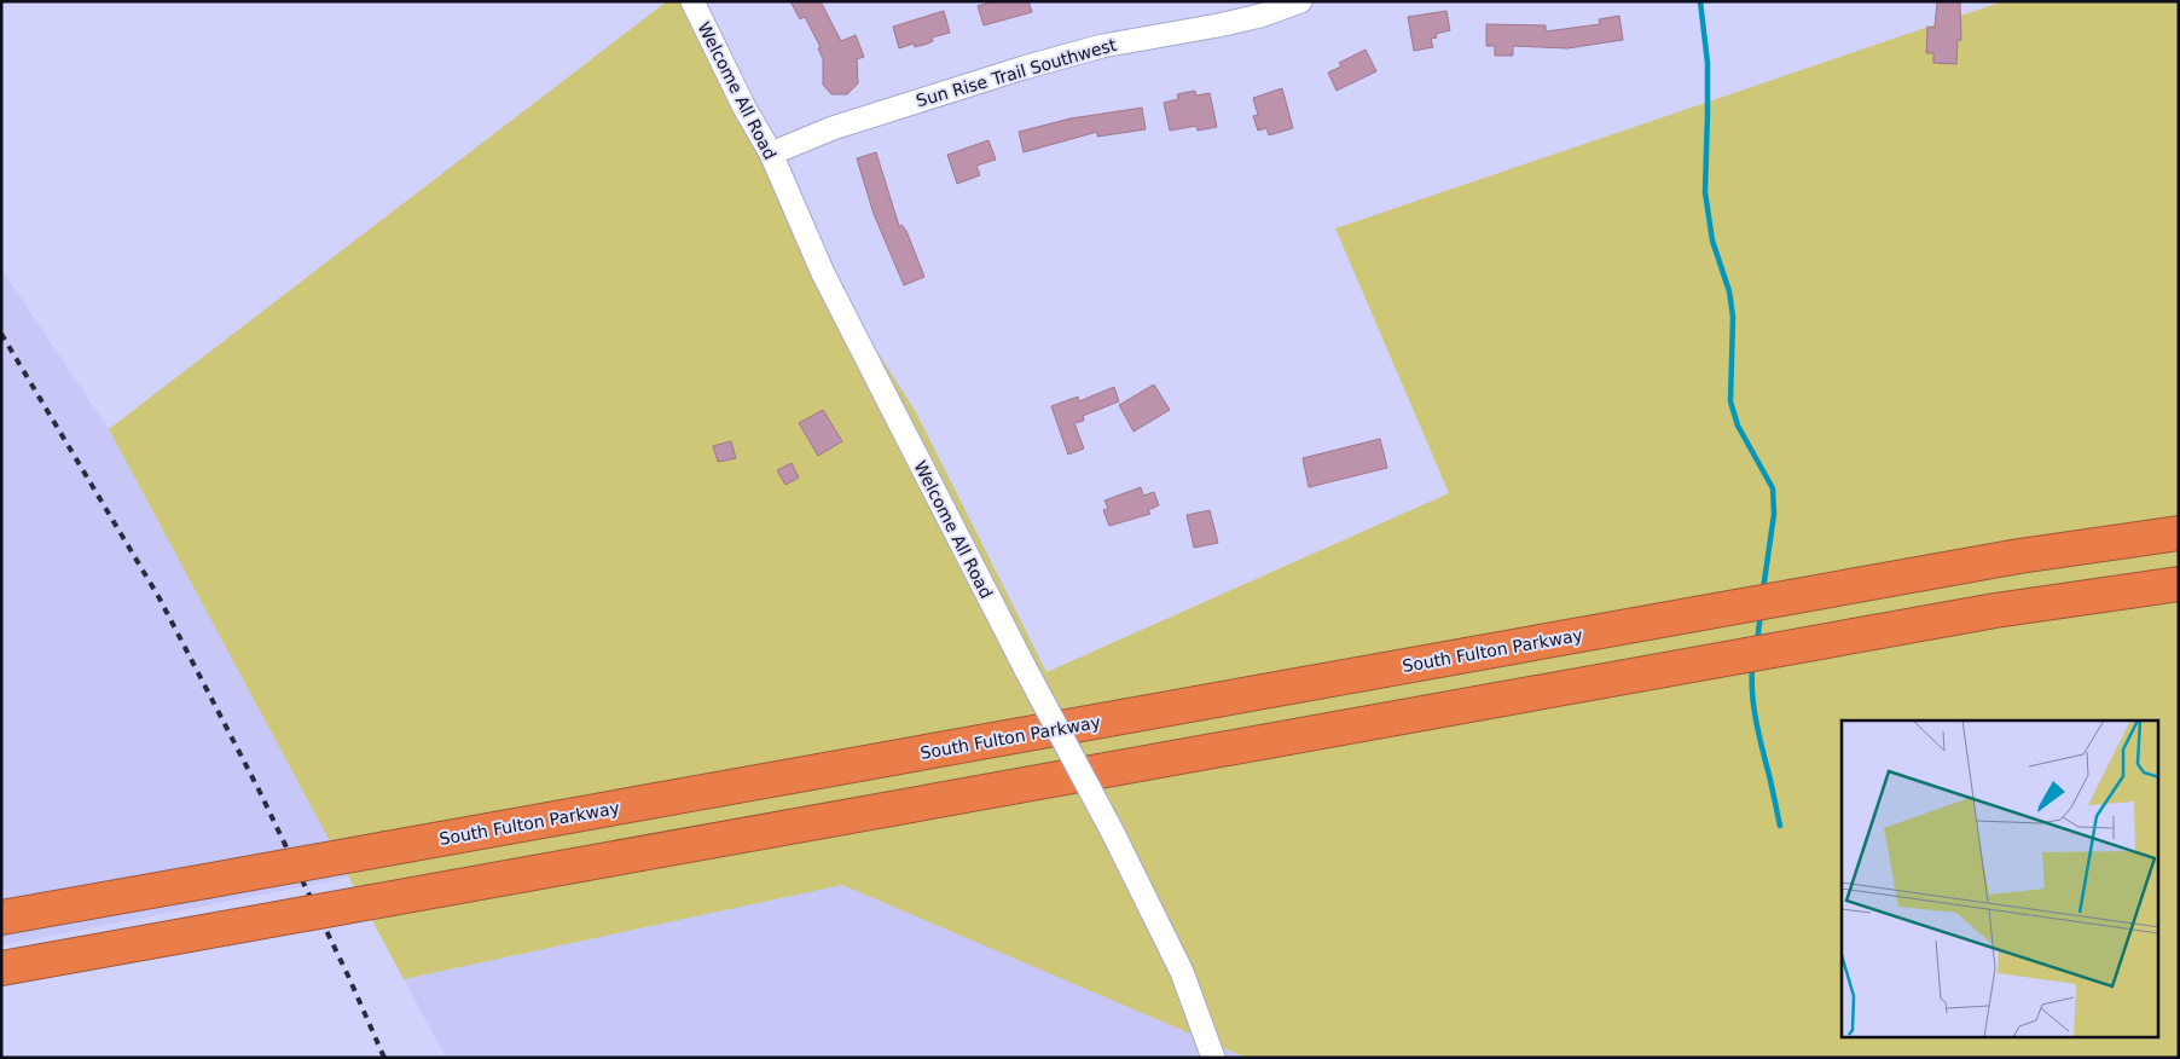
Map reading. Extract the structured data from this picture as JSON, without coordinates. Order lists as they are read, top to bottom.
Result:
{
  "streets": {
    "highway": ["South Fulton Parkway"],
    "street": ["Sun Rise Trail Southwest", "Welcome All Road"]
  },
  "crossings": [
    ["Sun Rise Trail Southwest", "Welcome All Road"]
  ]
}
